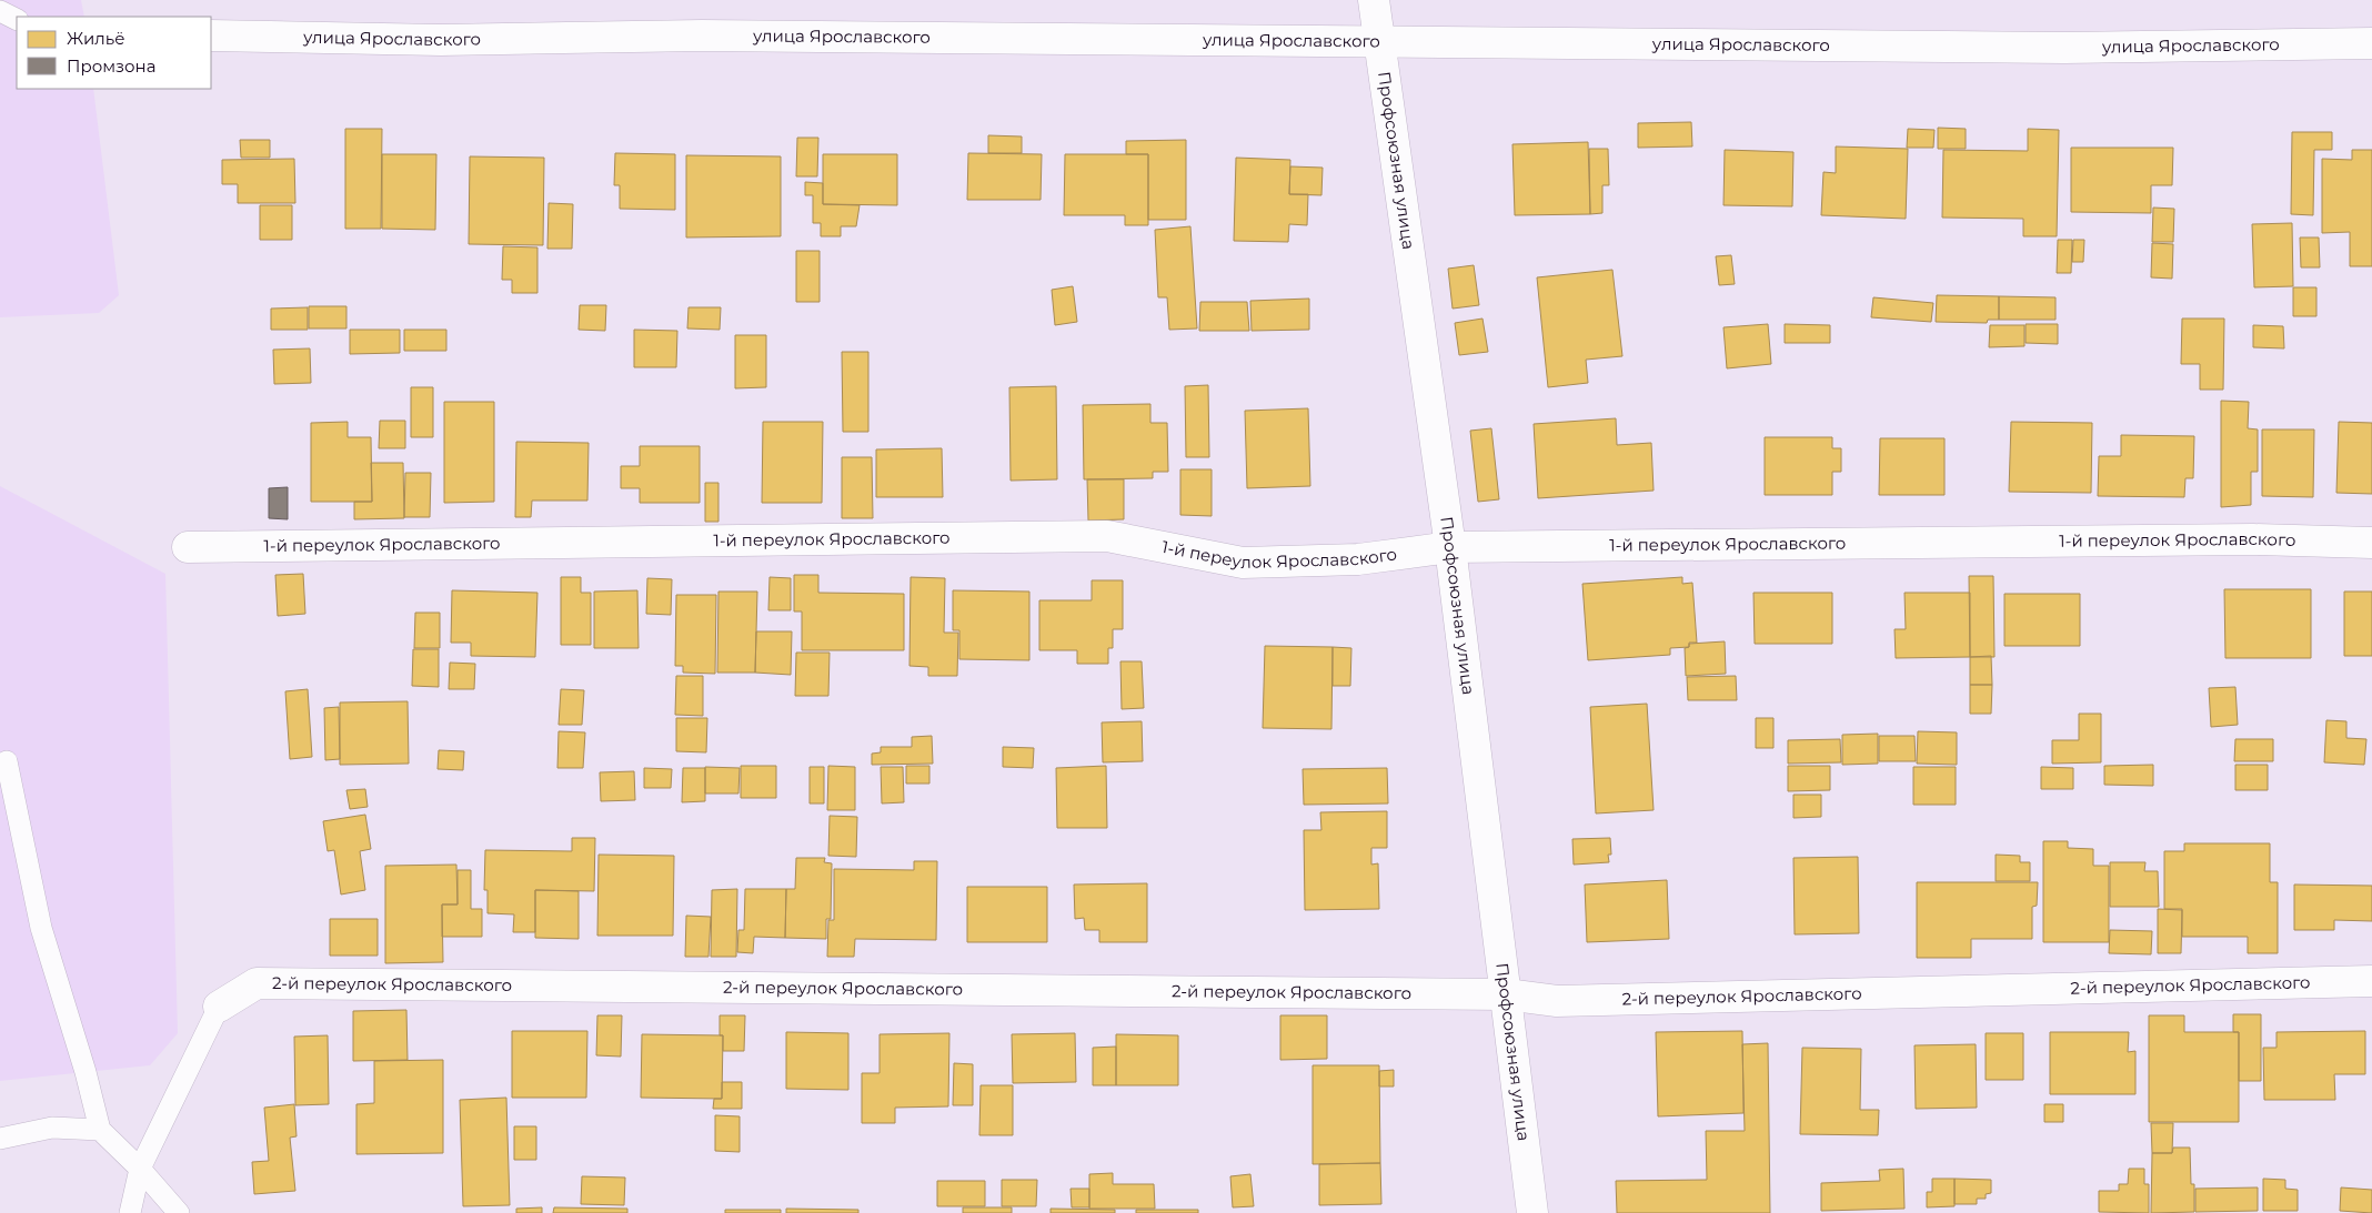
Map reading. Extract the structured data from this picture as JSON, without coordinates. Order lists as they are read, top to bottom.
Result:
{
  "streets": {
    "street": [
      "улица Ярославского",
      "Профсоюзная улица",
      "1-й переулок Ярославского",
      "2-й переулок Ярославского"
    ]
  },
  "crossings": [
    ["улица Ярославского", "Профсоюзная улица"],
    ["Профсоюзная улица", "1-й переулок Ярославского"],
    ["Профсоюзная улица", "2-й переулок Ярославского"]
  ],
  "legend": ["Жильё", "Промзона"]
}
